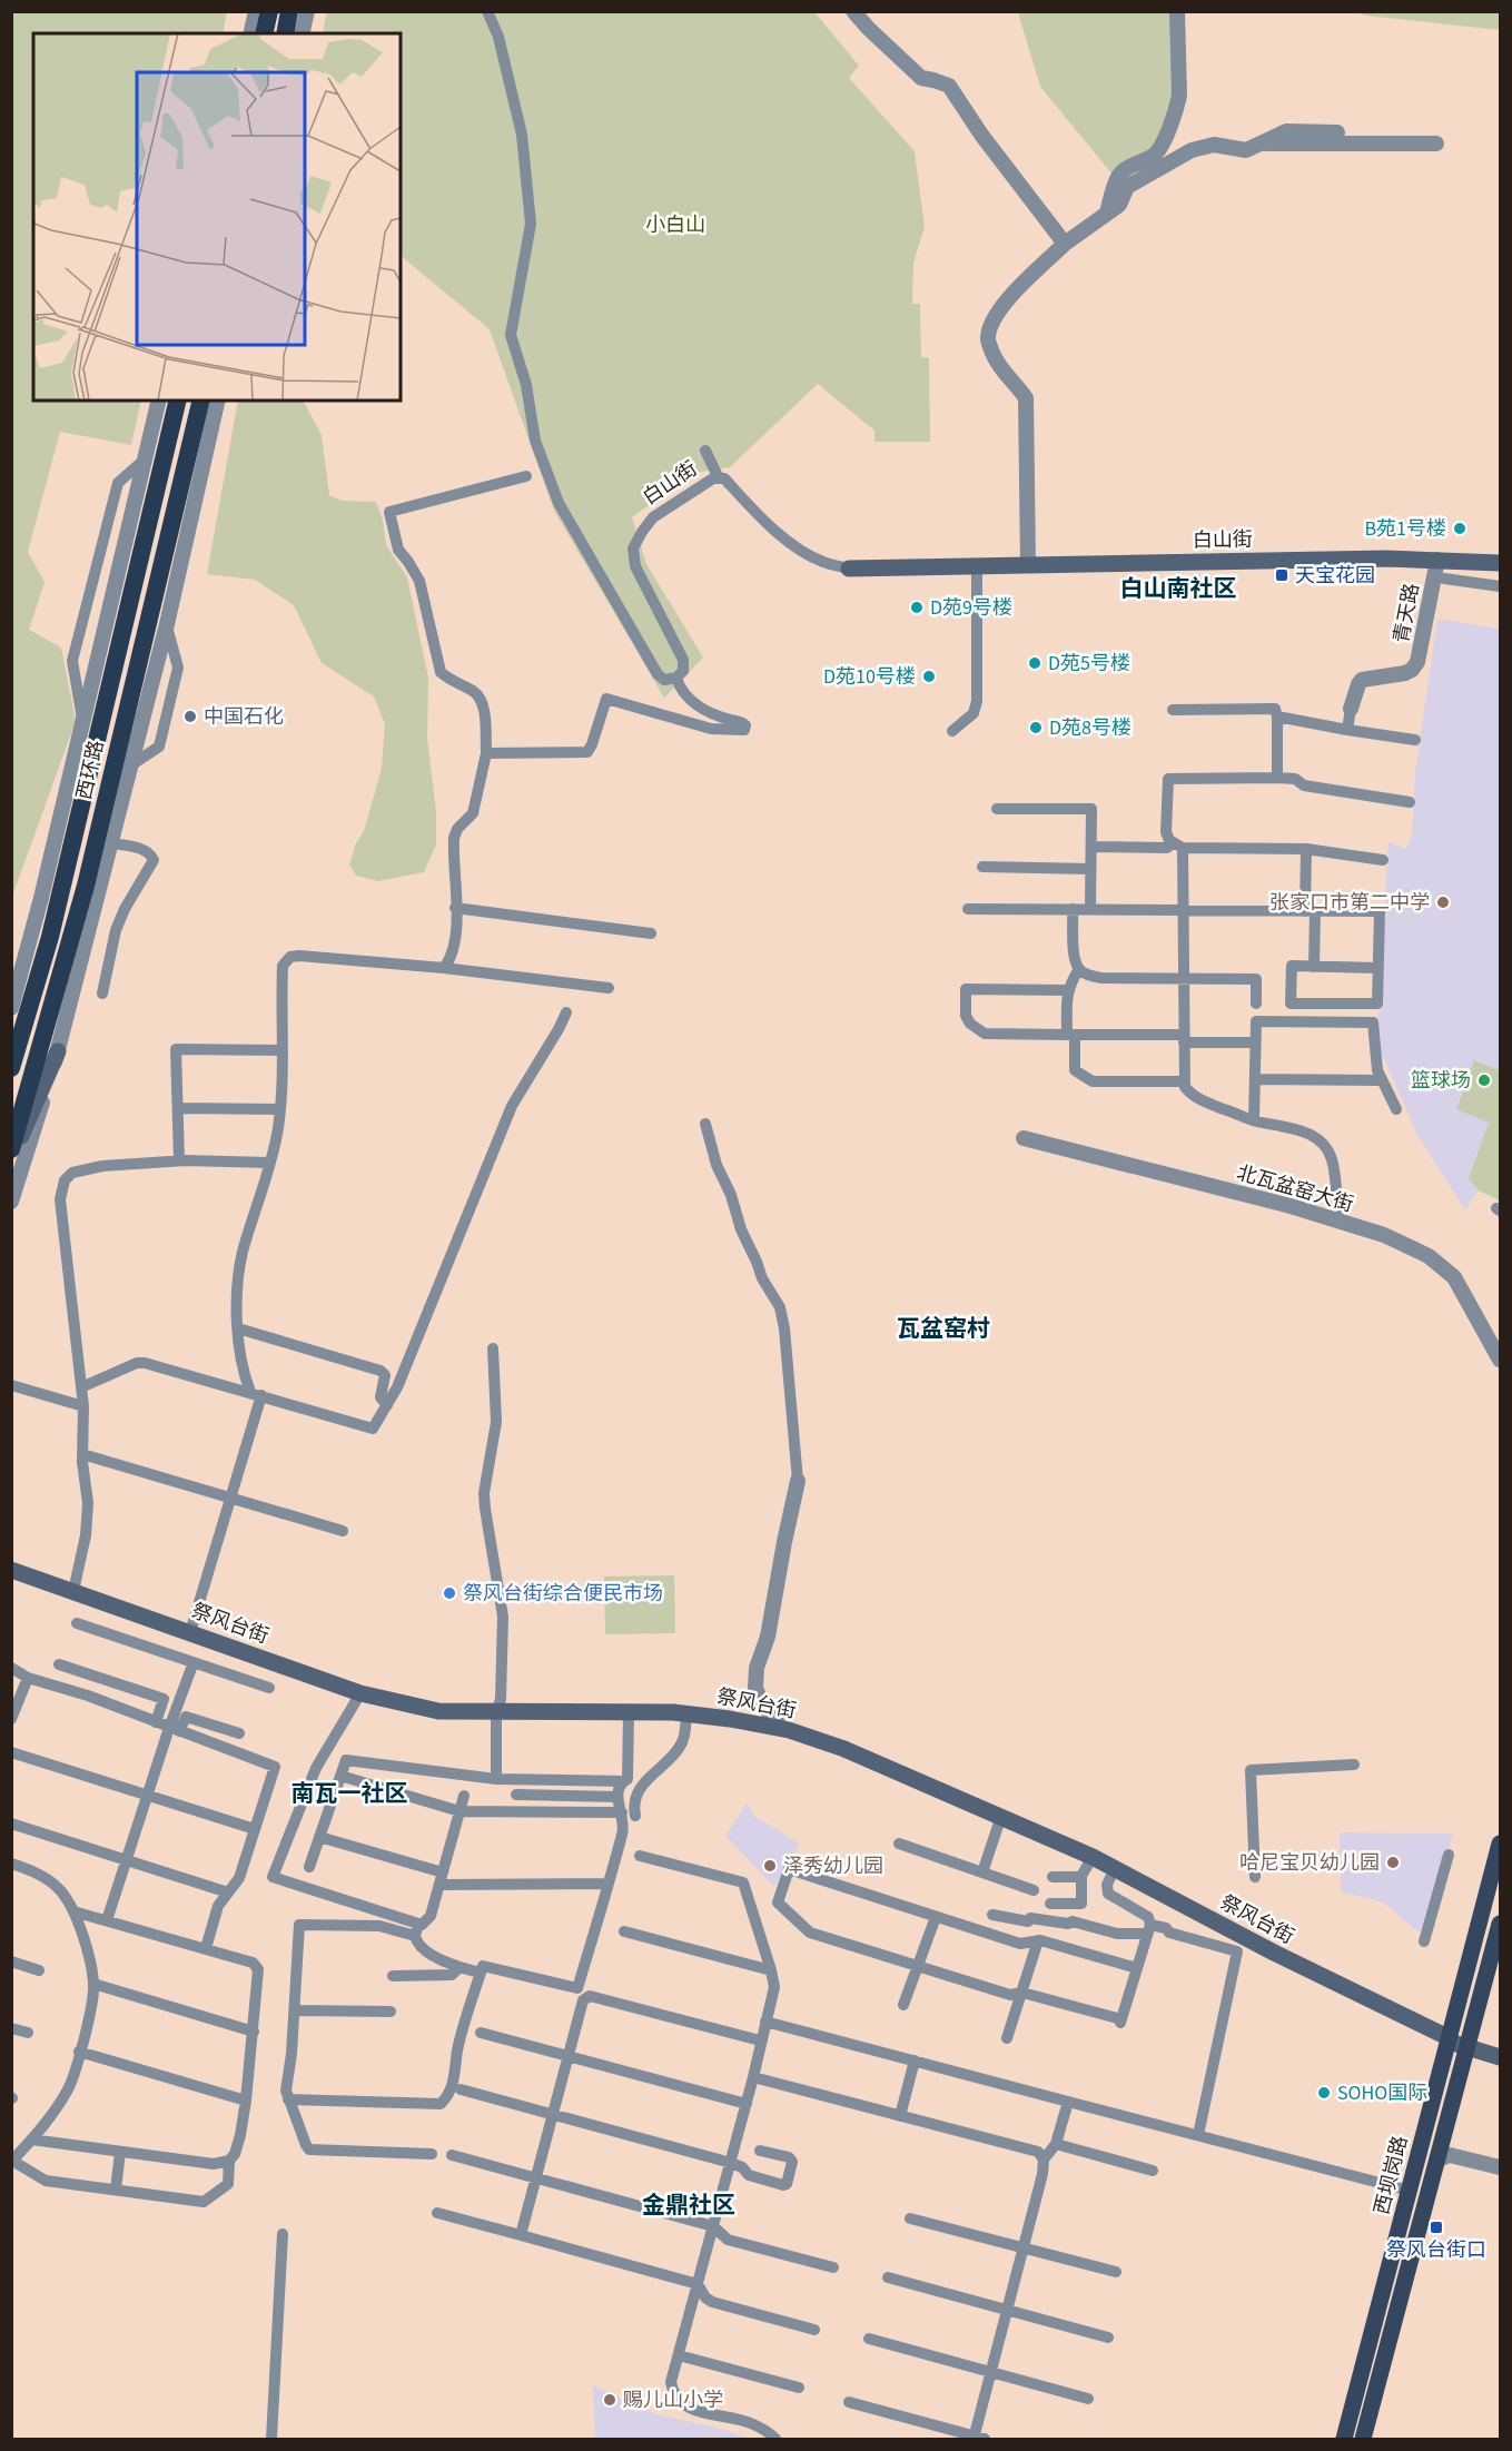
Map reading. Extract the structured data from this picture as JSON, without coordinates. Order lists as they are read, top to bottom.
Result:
{
  "streets": {
    "highway": ["西环路"],
    "main road": ["白山街", "祭风台街", "西坝岗路"],
    "street": ["青天路", "北瓦盆窑大街"]
  },
  "crossings": [
    ["白山街", "青天路"],
    ["祭风台街", "西坝岗路"]
  ],
  "districts": [
    "白山南社区",
    "瓦盆窑村",
    "南瓦一社区",
    "金鼎社区"
  ],
  "parks": ["小白山"],
  "places": {
    "other": [
      "B苑1号楼",
      "D苑9号楼",
      "D苑5号楼",
      "D苑10号楼",
      "中国石化",
      "D苑8号楼",
      "张家口市第二中学",
      "篮球场",
      "祭风台街综合便民市场",
      "哈尼宝贝幼儿园",
      "泽秀幼儿园",
      "SOHO国际",
      "赐儿山小学"
    ],
    "transit": ["天宝花园", "祭风台街口"]
  }
}
